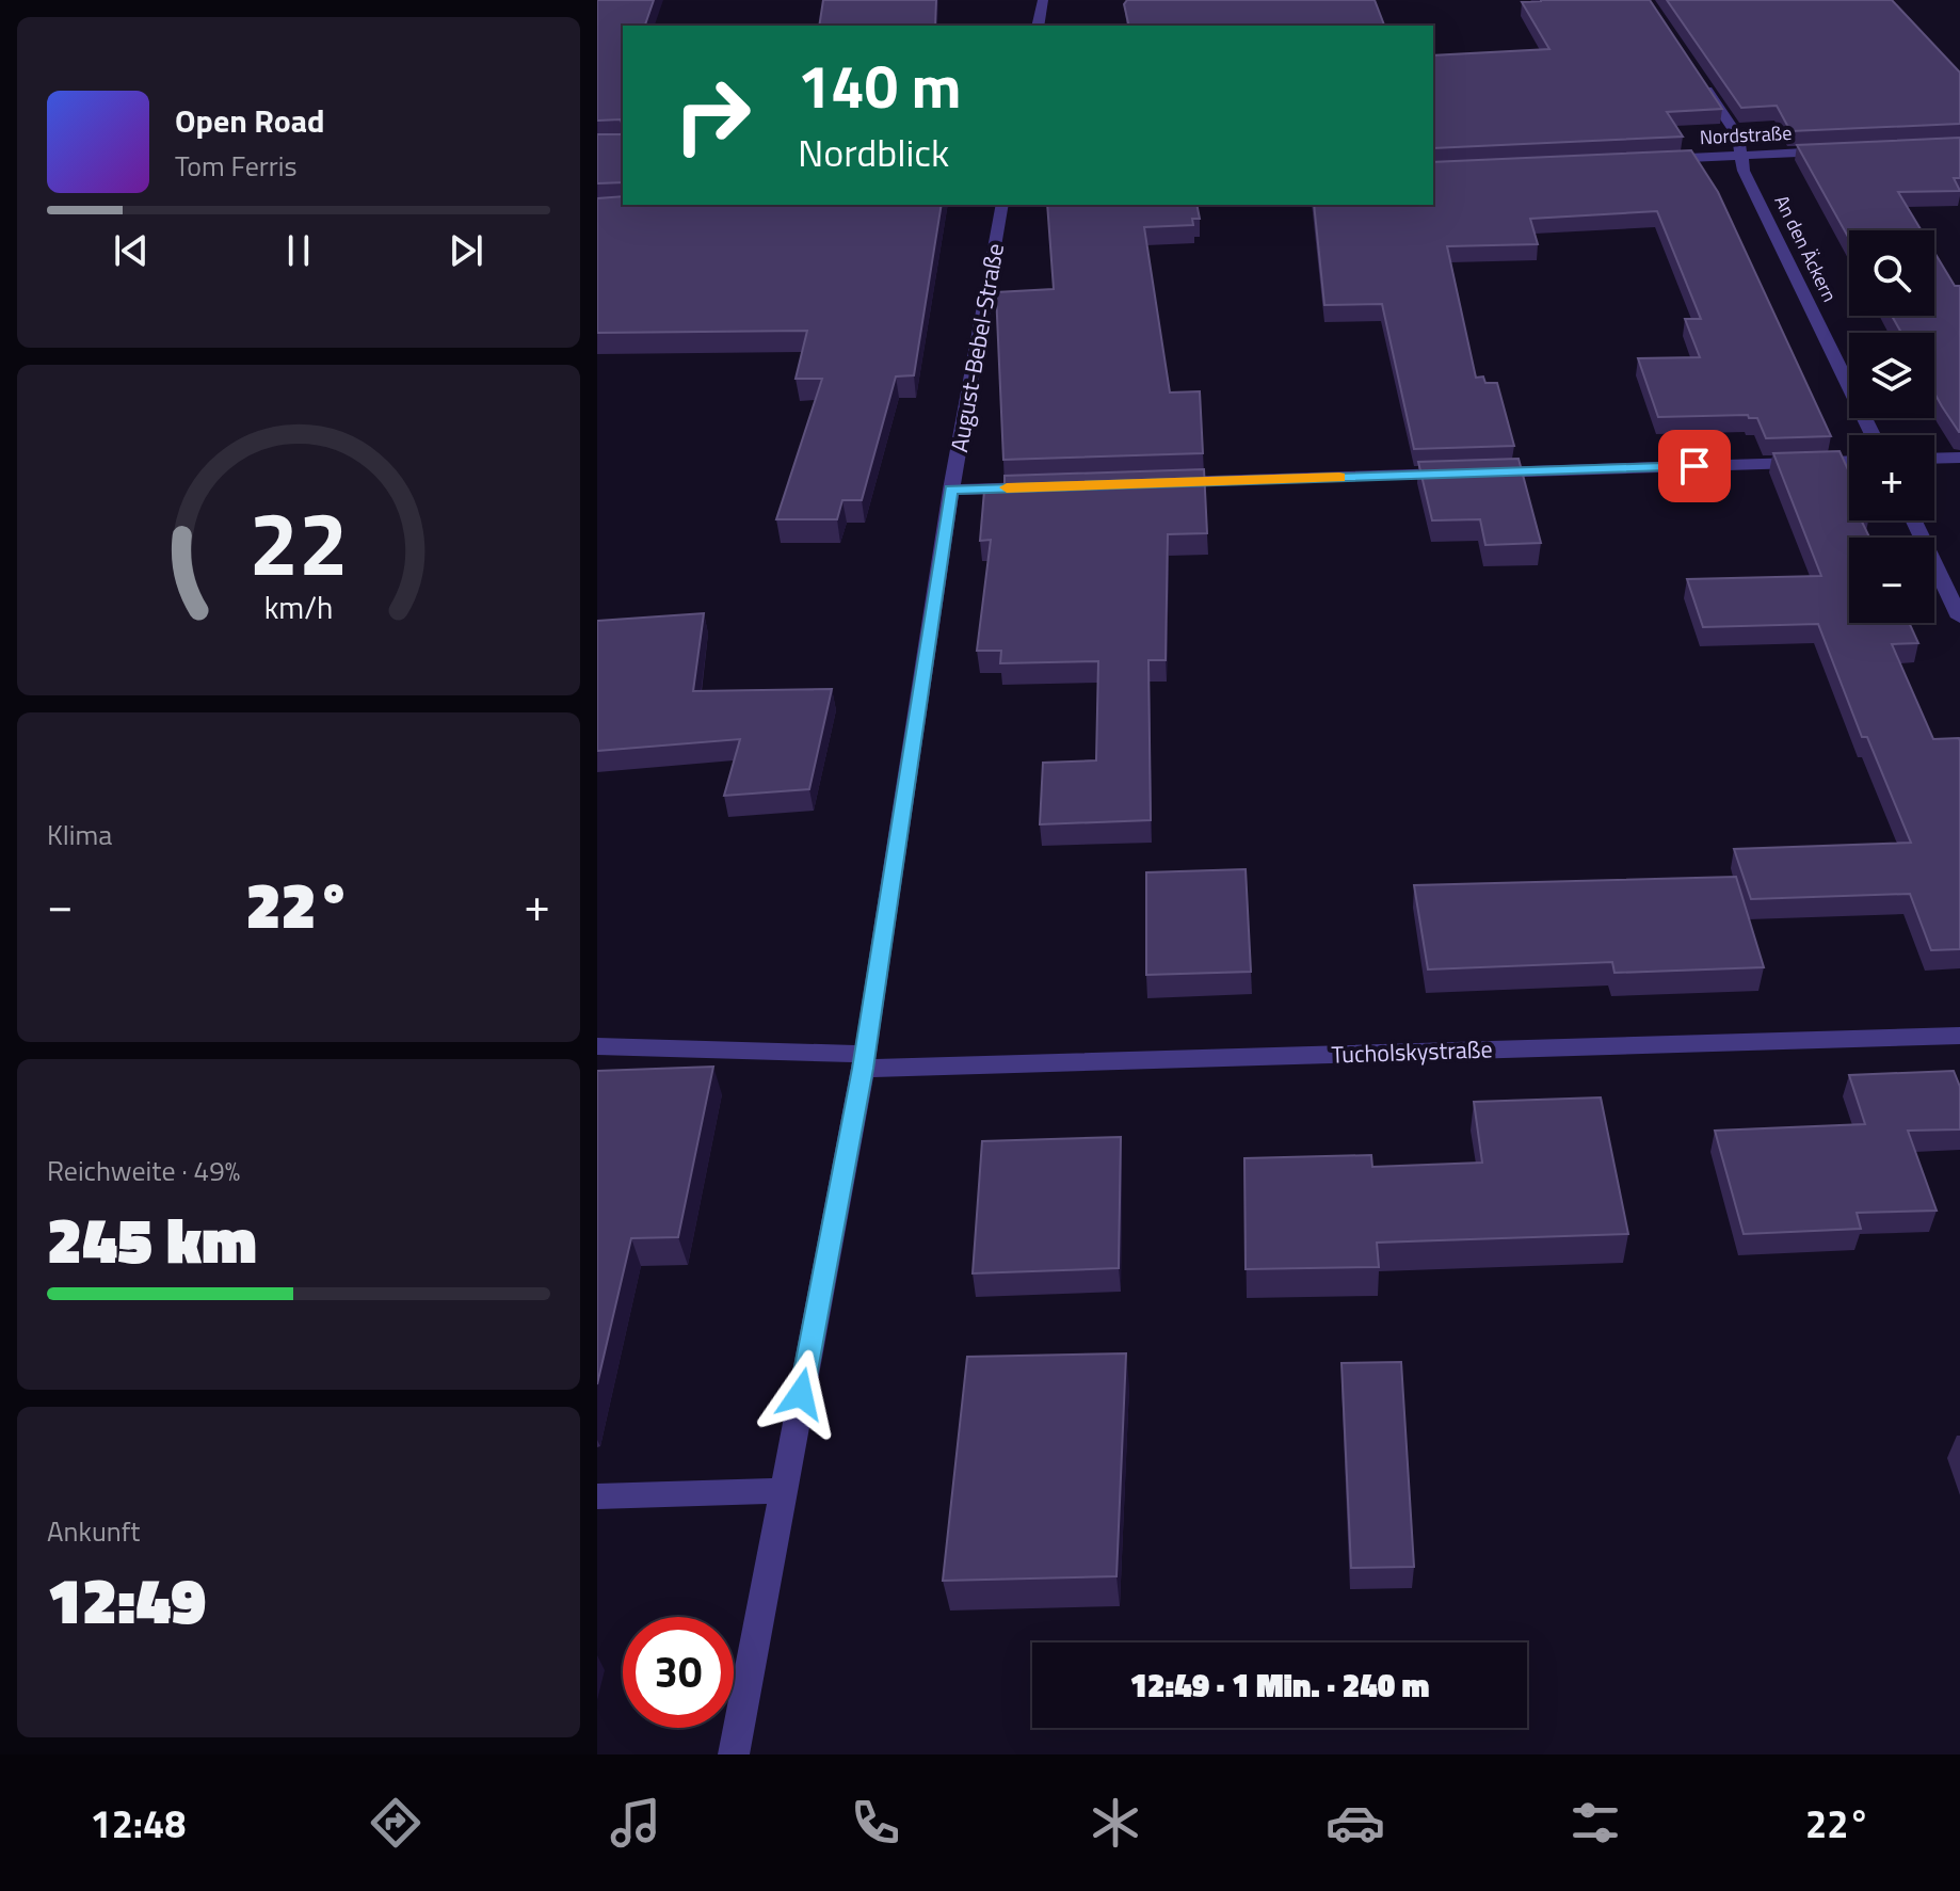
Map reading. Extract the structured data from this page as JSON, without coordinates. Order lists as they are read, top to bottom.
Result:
{
  "streets": {
    "street": [
      "Nordstraße",
      "An den Äckern",
      "August-Bebel-Straße",
      "Tucholskystraße"
    ]
  },
  "crossings": [
    ["Nordstraße", "An den Äckern"],
    ["August-Bebel-Straße", "Tucholskystraße"]
  ],
  "page": {
    "turn": ["140 m", "Nordblick"],
    "song": ["Open Road", "Tom Ferris"],
    "map_buttons": ["+", "−"],
    "tile": [
      "Klima",
      ["Reichweite · 49%", "245 km"],
      ["Ankunft", "12:49"]
    ],
    "heat": ["−", "22°", "+"],
    "limit": "30",
    "trip": "12:49 · 1 Min. · 240 m",
    "tabs": ["12:48", "22°"],
    "gauge": ["22", "km/h"]
  }
}
